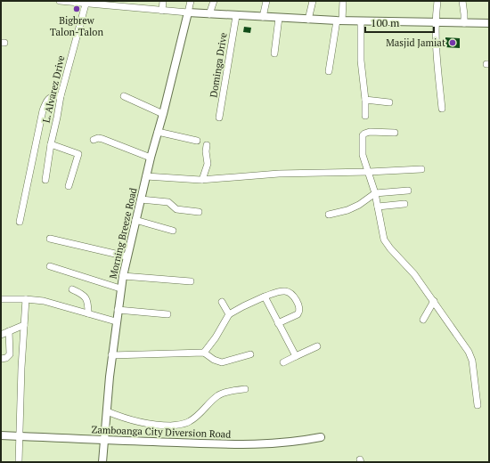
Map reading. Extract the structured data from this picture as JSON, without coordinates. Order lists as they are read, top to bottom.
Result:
{
  "streets": {
    "main road": ["Morning Breeze Road", "Zamboanga City Diversion Road"],
    "street": ["Dominga Drive", "L. Alvarez Drive"]
  },
  "crossings": [
    ["Morning Breeze Road", "Zamboanga City Diversion Road"]
  ],
  "places": ["Bigbrew Talon-Talon", "Masjid Jamiat"],
  "scale_bar": "100 m"
}
